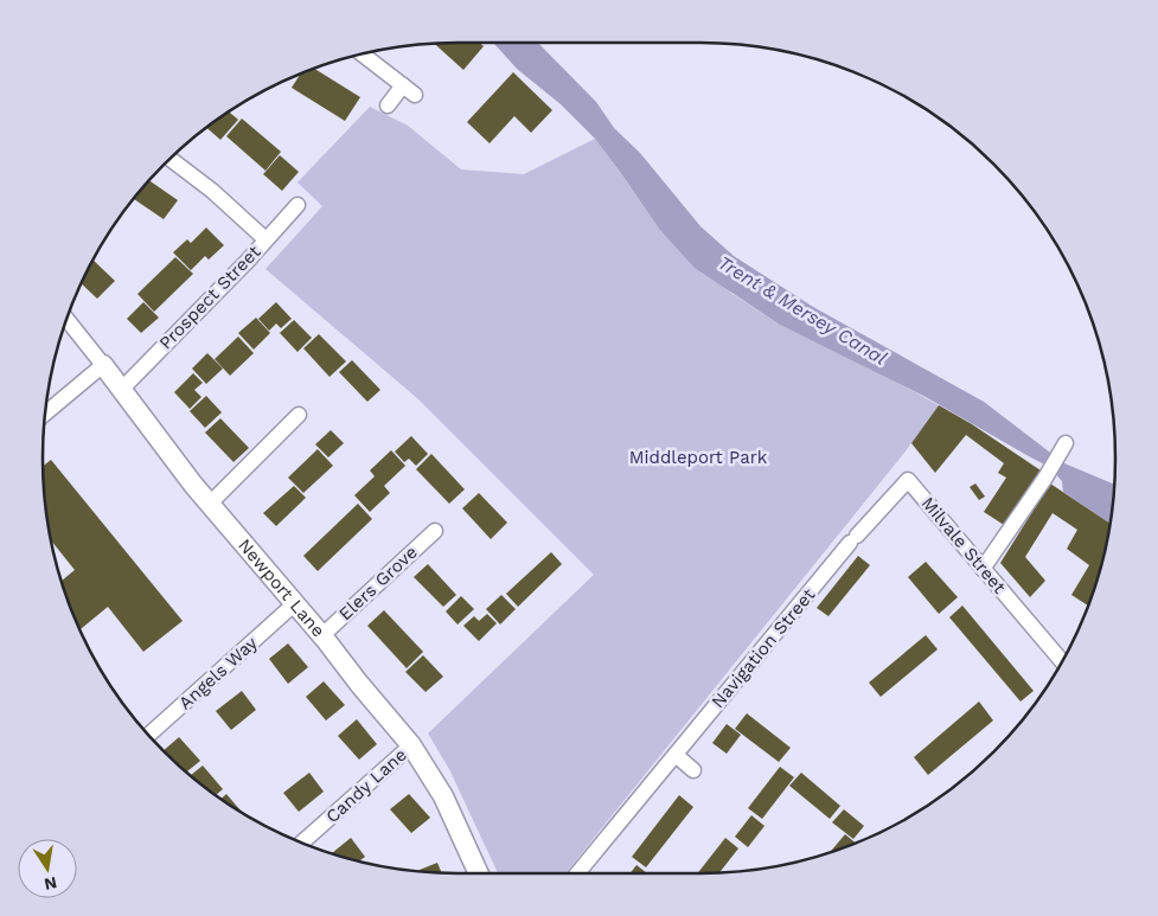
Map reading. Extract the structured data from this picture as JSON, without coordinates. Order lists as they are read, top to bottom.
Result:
{
  "streets": {
    "street": [
      "Prospect Street",
      "Milvale Street",
      "Elers Grove",
      "Newport Lane",
      "Navigation Street",
      "Angels Way",
      "Candy Lane"
    ]
  },
  "crossings": [
    ["Prospect Street", "Newport Lane"],
    ["Milvale Street", "Navigation Street"],
    ["Elers Grove", "Newport Lane"],
    ["Newport Lane", "Angels Way"],
    ["Newport Lane", "Candy Lane"]
  ],
  "water": ["Trent & Mersey Canal"],
  "parks": ["Middleport Park"],
  "north": "bottom"
}
